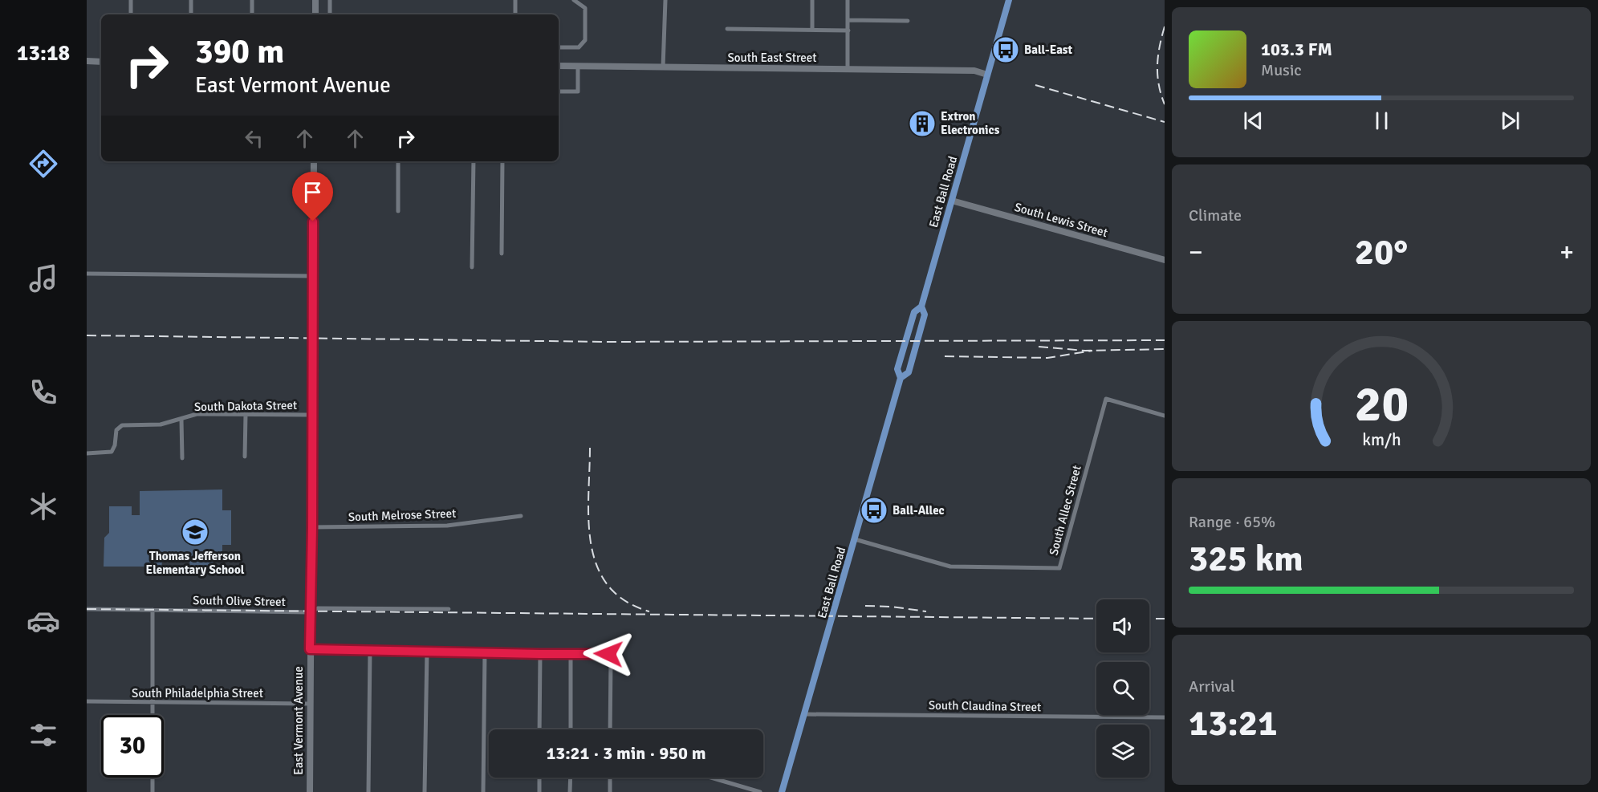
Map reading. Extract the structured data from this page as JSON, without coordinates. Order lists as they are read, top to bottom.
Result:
{
  "streets": {
    "main road": ["East Ball Road"],
    "street": [
      "South East Street",
      "South Lewis Street",
      "South Dakota Street",
      "South Allec Street",
      "South Melrose Street",
      "South Olive Street",
      "South Philadelphia Street",
      "South Claudina Street",
      "East Vermont Avenue"
    ]
  },
  "crossings": [
    ["South East Street", "East Ball Road"],
    ["East Ball Road", "South Lewis Street"],
    ["East Ball Road", "South Allec Street"],
    ["East Ball Road", "South Claudina Street"],
    ["South Dakota Street", "East Vermont Avenue"],
    ["South Melrose Street", "East Vermont Avenue"],
    ["South Olive Street", "East Vermont Avenue"],
    ["South Philadelphia Street", "East Vermont Avenue"]
  ],
  "places": {
    "bus stop": ["Ball-East", "Ball-Allec"],
    "building": ["Extron Electronics"],
    "school or university": ["Thomas Jefferson Elementary School"]
  },
  "page": {
    "tabs": "13:18",
    "turn": ["390 m", "East Vermont Avenue"],
    "song": ["103.3 FM", "Music"],
    "tile": [
      "Climate",
      ["Range · 65%", "325 km"],
      ["Arrival", "13:21"]
    ],
    "heat": ["−", "20°", "+"],
    "limit": "30",
    "trip": "13:21 · 3 min · 950 m",
    "gauge": ["20", "km/h"]
  }
}
